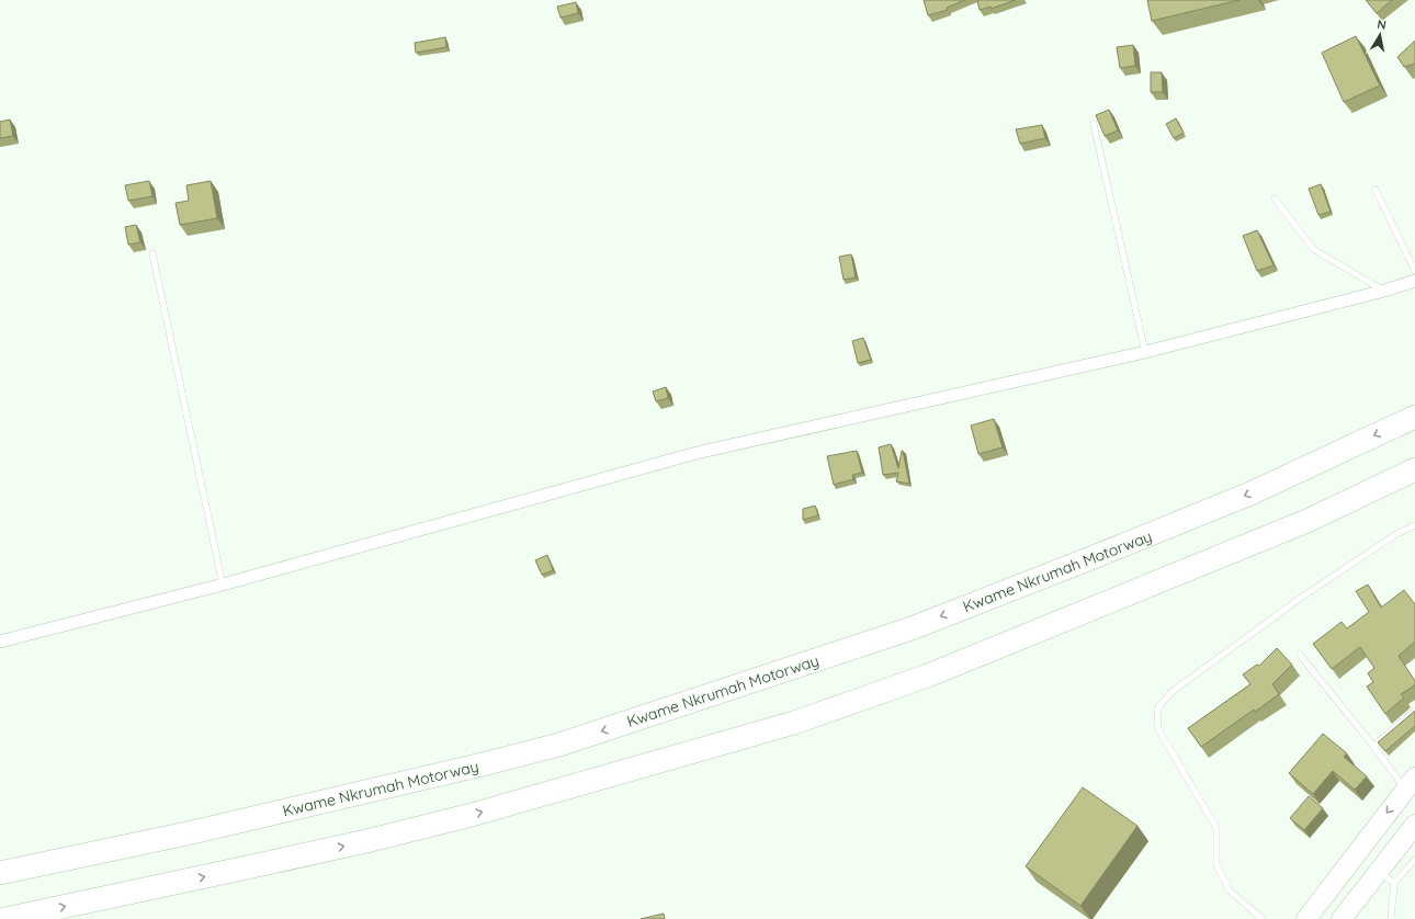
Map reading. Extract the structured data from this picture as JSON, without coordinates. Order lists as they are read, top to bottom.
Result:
{
  "streets": {
    "highway": ["Kwame Nkrumah Motorway"]
  },
  "north": "top"
}
